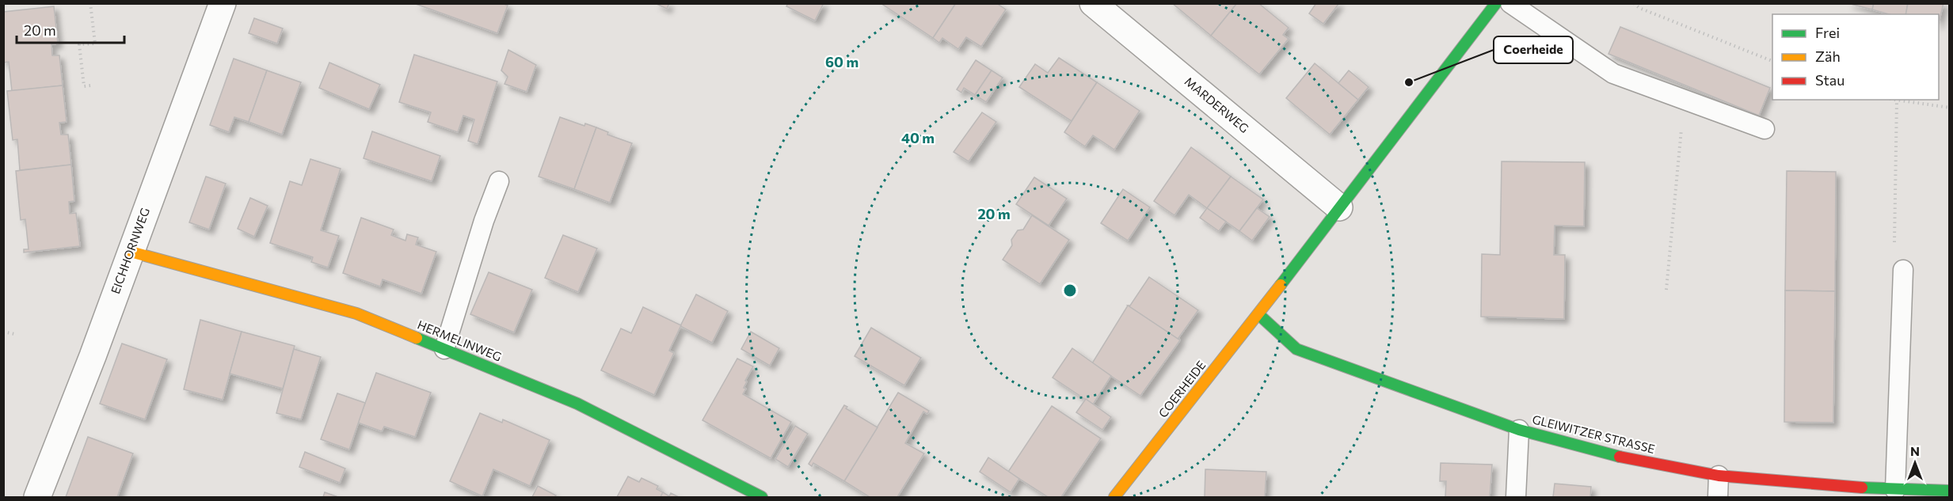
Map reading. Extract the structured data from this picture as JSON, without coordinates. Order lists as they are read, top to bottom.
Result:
{
  "streets": {
    "street": [
      "MARDERWEG",
      "EICHHORNWEG",
      "HERMELINWEG",
      "COERHEIDE",
      "GLEIWITZER STRASSE"
    ]
  },
  "crossings": [
    ["MARDERWEG", "COERHEIDE"],
    ["EICHHORNWEG", "HERMELINWEG"],
    ["COERHEIDE", "GLEIWITZER STRASSE"]
  ],
  "places": ["Coerheide"],
  "legend": ["Frei", "Zäh", "Stau"],
  "scale_bar": "20 m",
  "north": "top",
  "rings": ["60 m", "40 m", "20 m"]
}
